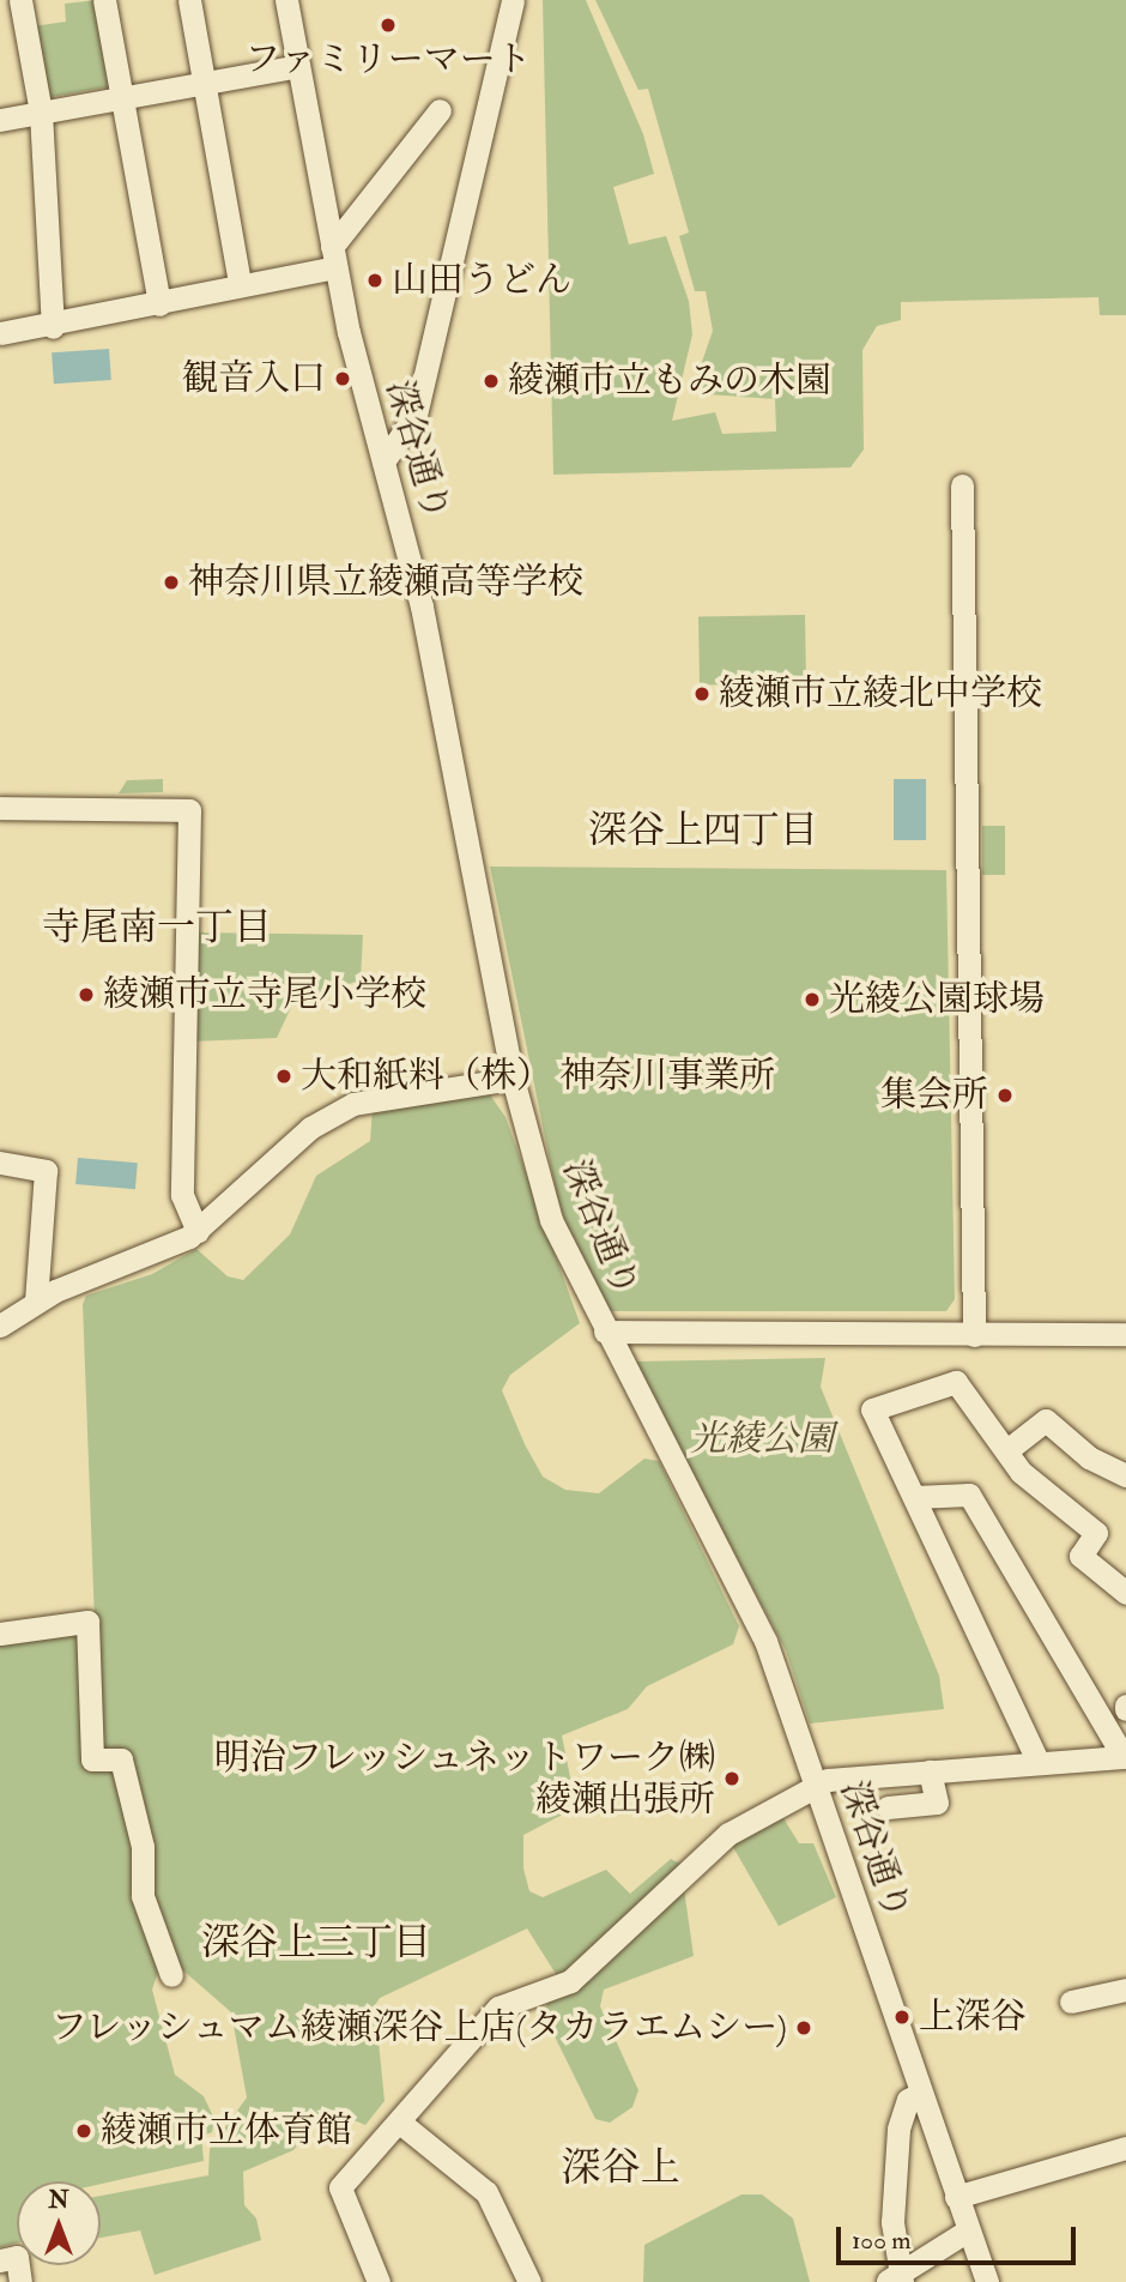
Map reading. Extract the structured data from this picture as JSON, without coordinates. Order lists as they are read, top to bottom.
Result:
{
  "streets": {
    "street": ["深谷通り"]
  },
  "districts": [
    "深谷上四丁目",
    "寺尾南一丁目",
    "深谷上三丁目",
    "深谷上"
  ],
  "parks": ["光綾公園"],
  "places": [
    "ファミリーマート",
    "山田うどん",
    "観音入口",
    "綾瀬市立もみの木園",
    "神奈川県立綾瀬高等学校",
    "綾瀬市立綾北中学校",
    "綾瀬市立寺尾小学校",
    "光綾公園球場",
    "大和紙料（株） 神奈川事業所",
    "集会所",
    "明治フレッシュネットワーク㈱ 綾瀬出張所",
    "上深谷",
    "フレッシュマム綾瀬深谷上店(タカラエムシー)",
    "綾瀬市立体育館"
  ],
  "scale_bar": "100 m",
  "north": "top"
}
